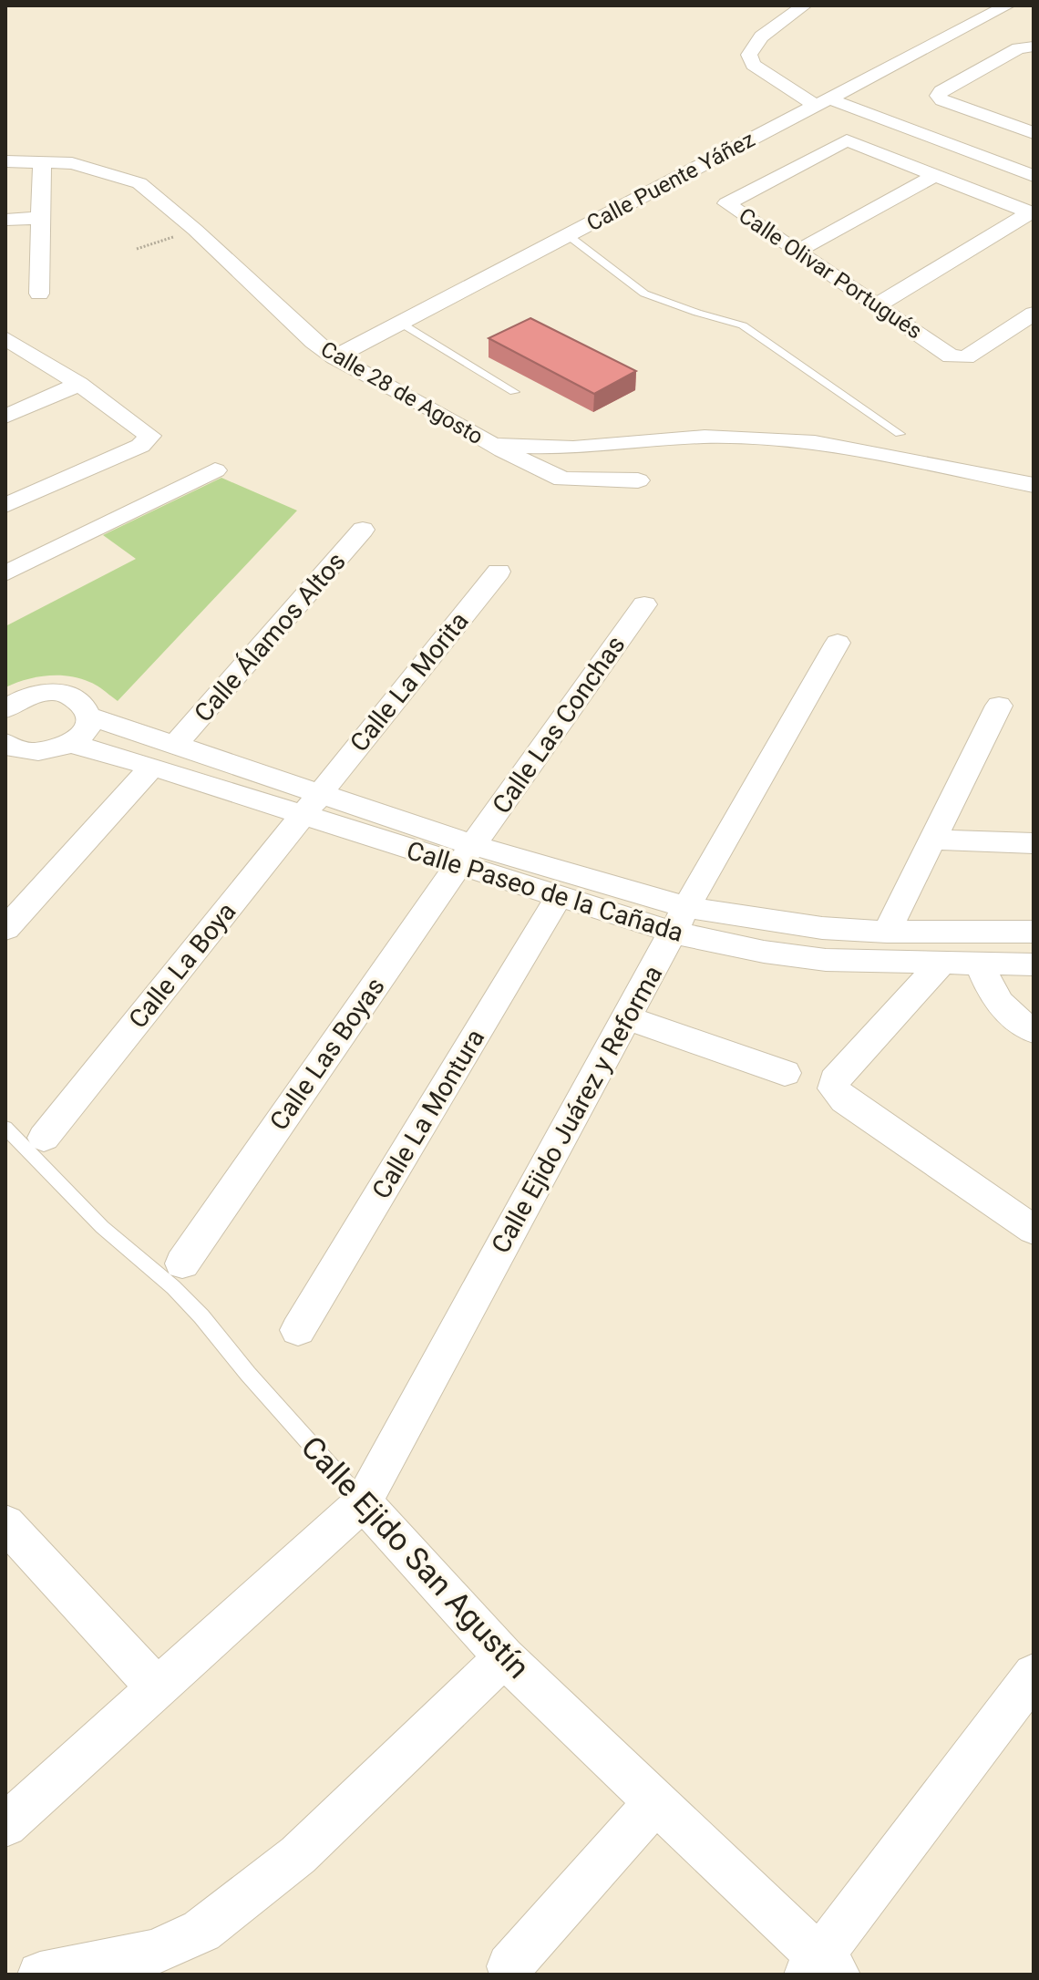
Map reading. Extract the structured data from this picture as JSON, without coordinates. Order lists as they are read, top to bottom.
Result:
{
  "streets": {
    "street": [
      "Calle Puente Yáñez",
      "Calle Olivar Portugués",
      "Calle 28 de Agosto",
      "Calle Álamos Altos",
      "Calle La Morita",
      "Calle Las Conchas",
      "Calle Paseo de la Cañada",
      "Calle La Boya",
      "Calle Las Boyas",
      "Calle Ejido Juárez y Reforma",
      "Calle La Montura",
      "Calle Ejido San Agustín"
    ]
  },
  "crossings": [
    ["Calle Puente Yáñez", "Calle 28 de Agosto"],
    ["Calle La Morita", "Calle La Boya"],
    ["Calle Las Conchas", "Calle Paseo de la Cañada"],
    ["Calle Las Conchas", "Calle Las Boyas"],
    ["Calle Paseo de la Cañada", "Calle La Boya"],
    ["Calle Paseo de la Cañada", "Calle Las Boyas"],
    ["Calle Paseo de la Cañada", "Calle Ejido Juárez y Reforma"],
    ["Calle Paseo de la Cañada", "Calle La Montura"],
    ["Calle Ejido Juárez y Reforma", "Calle Ejido San Agustín"]
  ]
}
